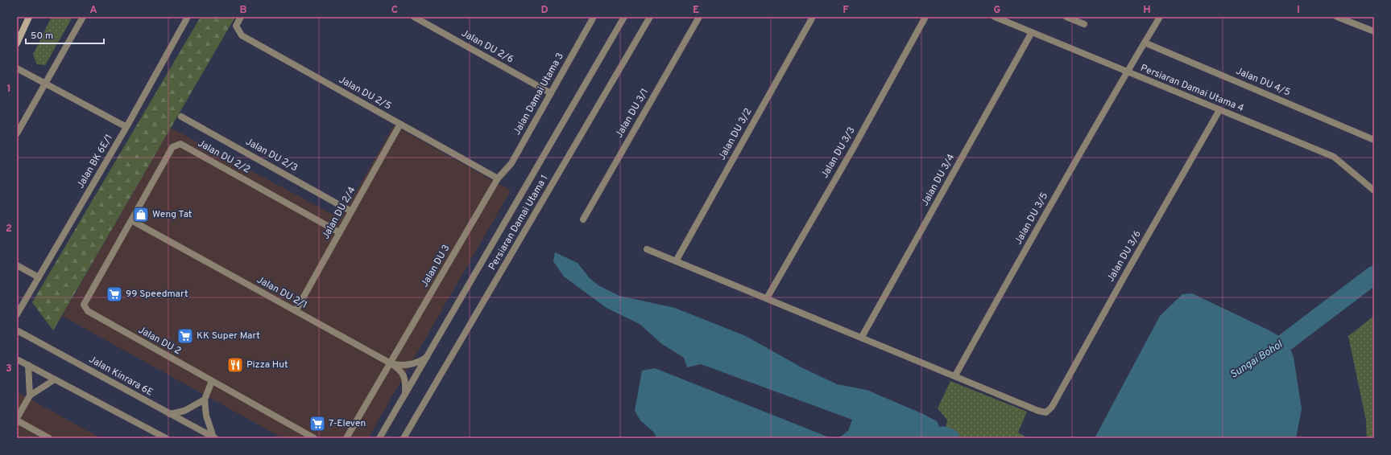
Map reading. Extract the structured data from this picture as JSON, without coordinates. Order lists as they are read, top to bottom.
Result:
{
  "streets": {
    "street": [
      "Jalan DU 2/6",
      "Jalan DU 4/5",
      "Persiaran Damai Utama 4",
      "Jalan DU 2/5",
      "Jalan Damai Utama 3",
      "Jalan DU 3/1",
      "Jalan DU 3/2",
      "Jalan DU 3/3",
      "Jalan DU 2/3",
      "Jalan DU 2/2",
      "Jalan BK 6E/1",
      "Jalan DU 3/4",
      "Jalan DU 2/4",
      "Jalan DU 3/5",
      "Persiaran Damai Utama 1",
      "Jalan DU 3/6",
      "Jalan DU 3",
      "Jalan DU 2/1",
      "Jalan DU 2",
      "Jalan Kinrara 6E"
    ]
  },
  "crossings": [
    ["Jalan DU 2/6", "Jalan Damai Utama 3"],
    ["Jalan DU 4/5", "Jalan DU 3/5"],
    ["Persiaran Damai Utama 4", "Jalan DU 3/4"],
    ["Persiaran Damai Utama 4", "Jalan DU 3/5"],
    ["Persiaran Damai Utama 4", "Jalan DU 3/6"],
    ["Jalan DU 2/5", "Jalan Damai Utama 3"],
    ["Jalan DU 2/5", "Jalan DU 2/4"],
    ["Jalan DU 2/5", "Jalan DU 3"],
    ["Jalan Damai Utama 3", "Jalan DU 3"],
    ["Jalan DU 2/3", "Jalan DU 2/4"],
    ["Jalan DU 2/2", "Jalan DU 2/4"],
    ["Jalan DU 2/2", "Jalan DU 2/1"],
    ["Jalan DU 2/2", "Jalan DU 2"],
    ["Jalan DU 2/4", "Jalan DU 2/1"],
    ["Jalan DU 3/5", "Jalan DU 3/6"],
    ["Persiaran Damai Utama 1", "Jalan DU 2/1"],
    ["Jalan DU 3", "Jalan DU 2/1"],
    ["Jalan DU 2/1", "Jalan DU 2"]
  ],
  "water": ["Sungai Bohol"],
  "places": {
    "shop": ["Weng Tat"],
    "supermarket": ["99 Speedmart", "KK Super Mart", "7-Eleven"],
    "restaurant": ["Pizza Hut"]
  },
  "scale_bar": "50 m",
  "grid": {
    "columns": [
      "A",
      "B",
      "C",
      "D",
      "E",
      "F",
      "G",
      "H",
      "I"
    ],
    "rows": ["1", "2", "3"]
  }
}
